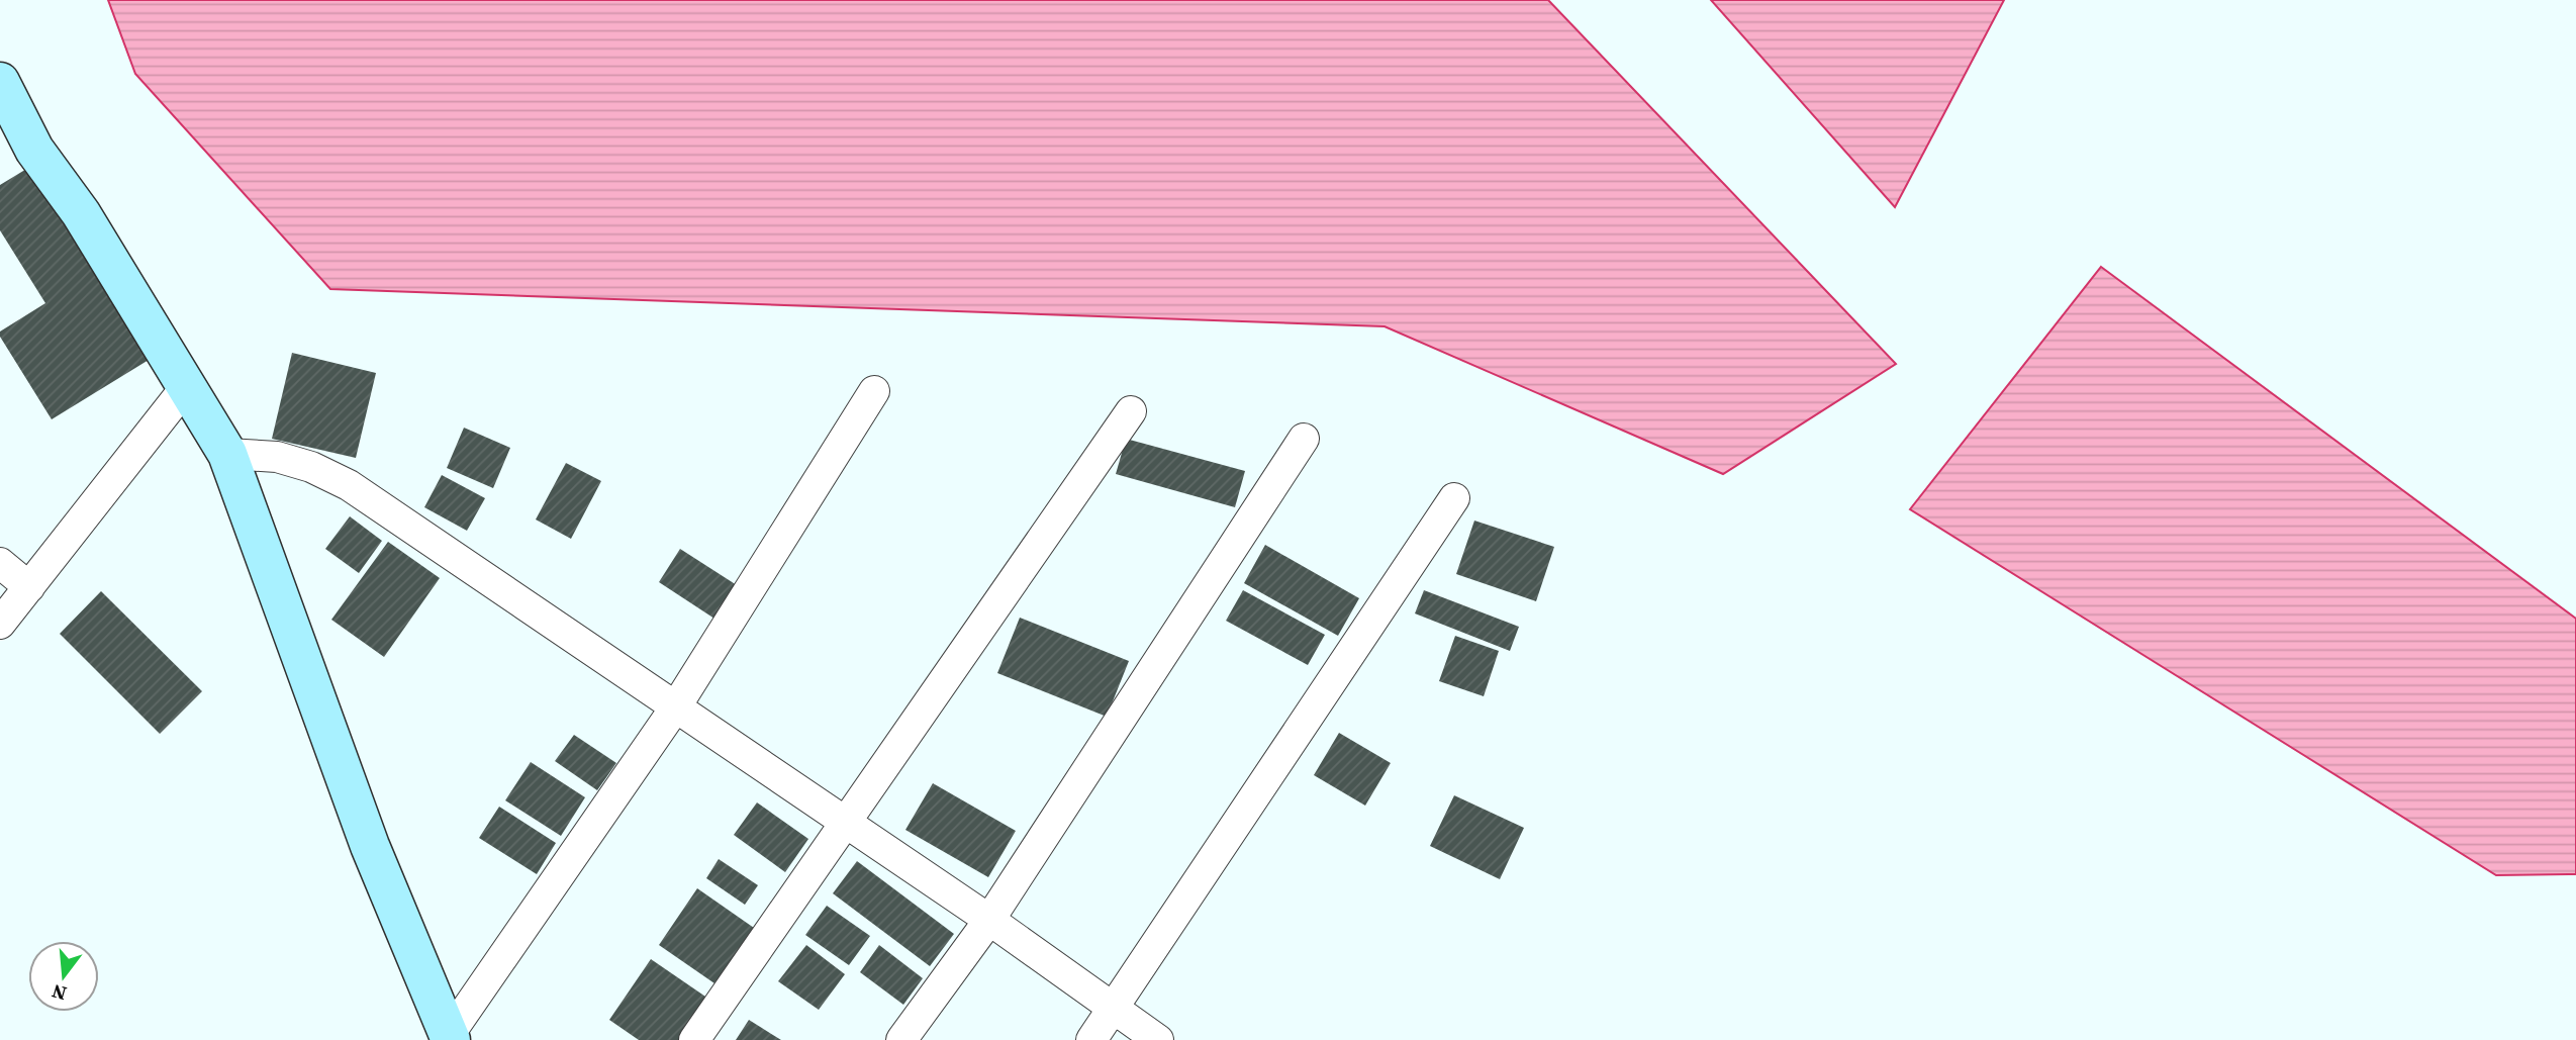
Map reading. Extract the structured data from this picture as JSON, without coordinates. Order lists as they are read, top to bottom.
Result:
{
  "north": "bottom"
}
